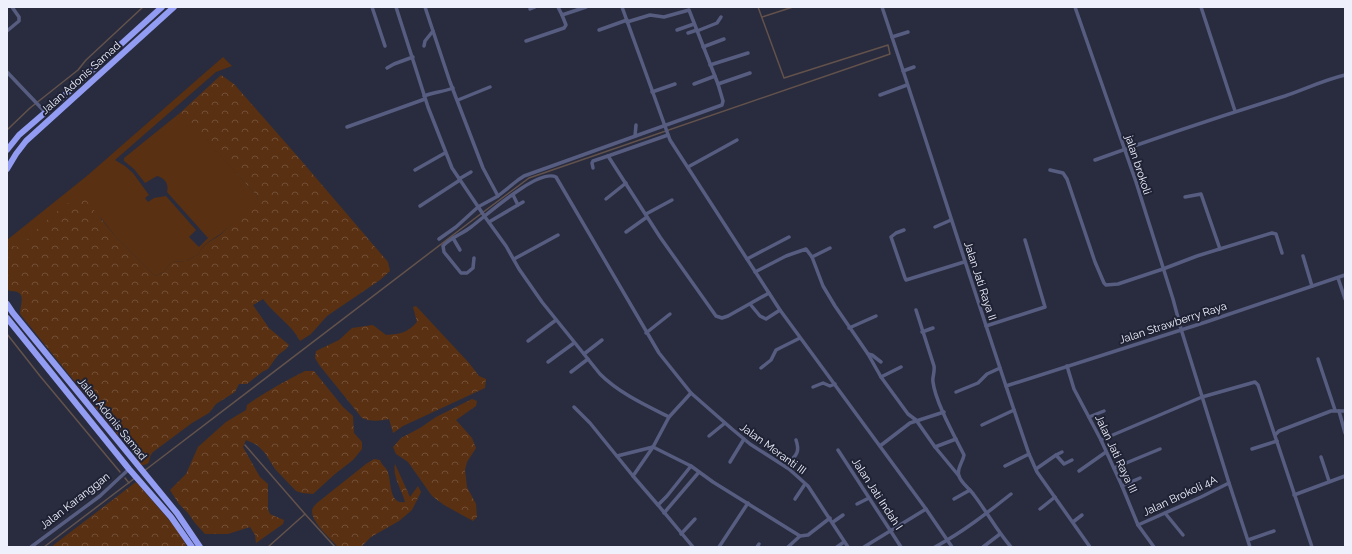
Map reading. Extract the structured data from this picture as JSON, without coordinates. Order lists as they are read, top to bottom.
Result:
{
  "streets": {
    "highway": ["Jalan Adonis Samad"],
    "street": [
      "jalan brokoli",
      "Jalan Jati Raya II",
      "Jalan Strawberry Raya",
      "Jalan Meranti III",
      "Jalan Jati Raya III",
      "Jalan Jati Indah I",
      "Jalan Brokoli 4A",
      "Jalan Karanggan"
    ]
  },
  "crossings": [
    ["Jalan Adonis Samad", "Jalan Karanggan"],
    ["jalan brokoli", "Jalan Strawberry Raya"],
    ["jalan brokoli", "Jalan Brokoli 4A"],
    ["Jalan Jati Raya II", "Jalan Strawberry Raya"],
    ["Jalan Strawberry Raya", "Jalan Jati Raya III"],
    ["Jalan Jati Raya III", "Jalan Brokoli 4A"]
  ]
}
